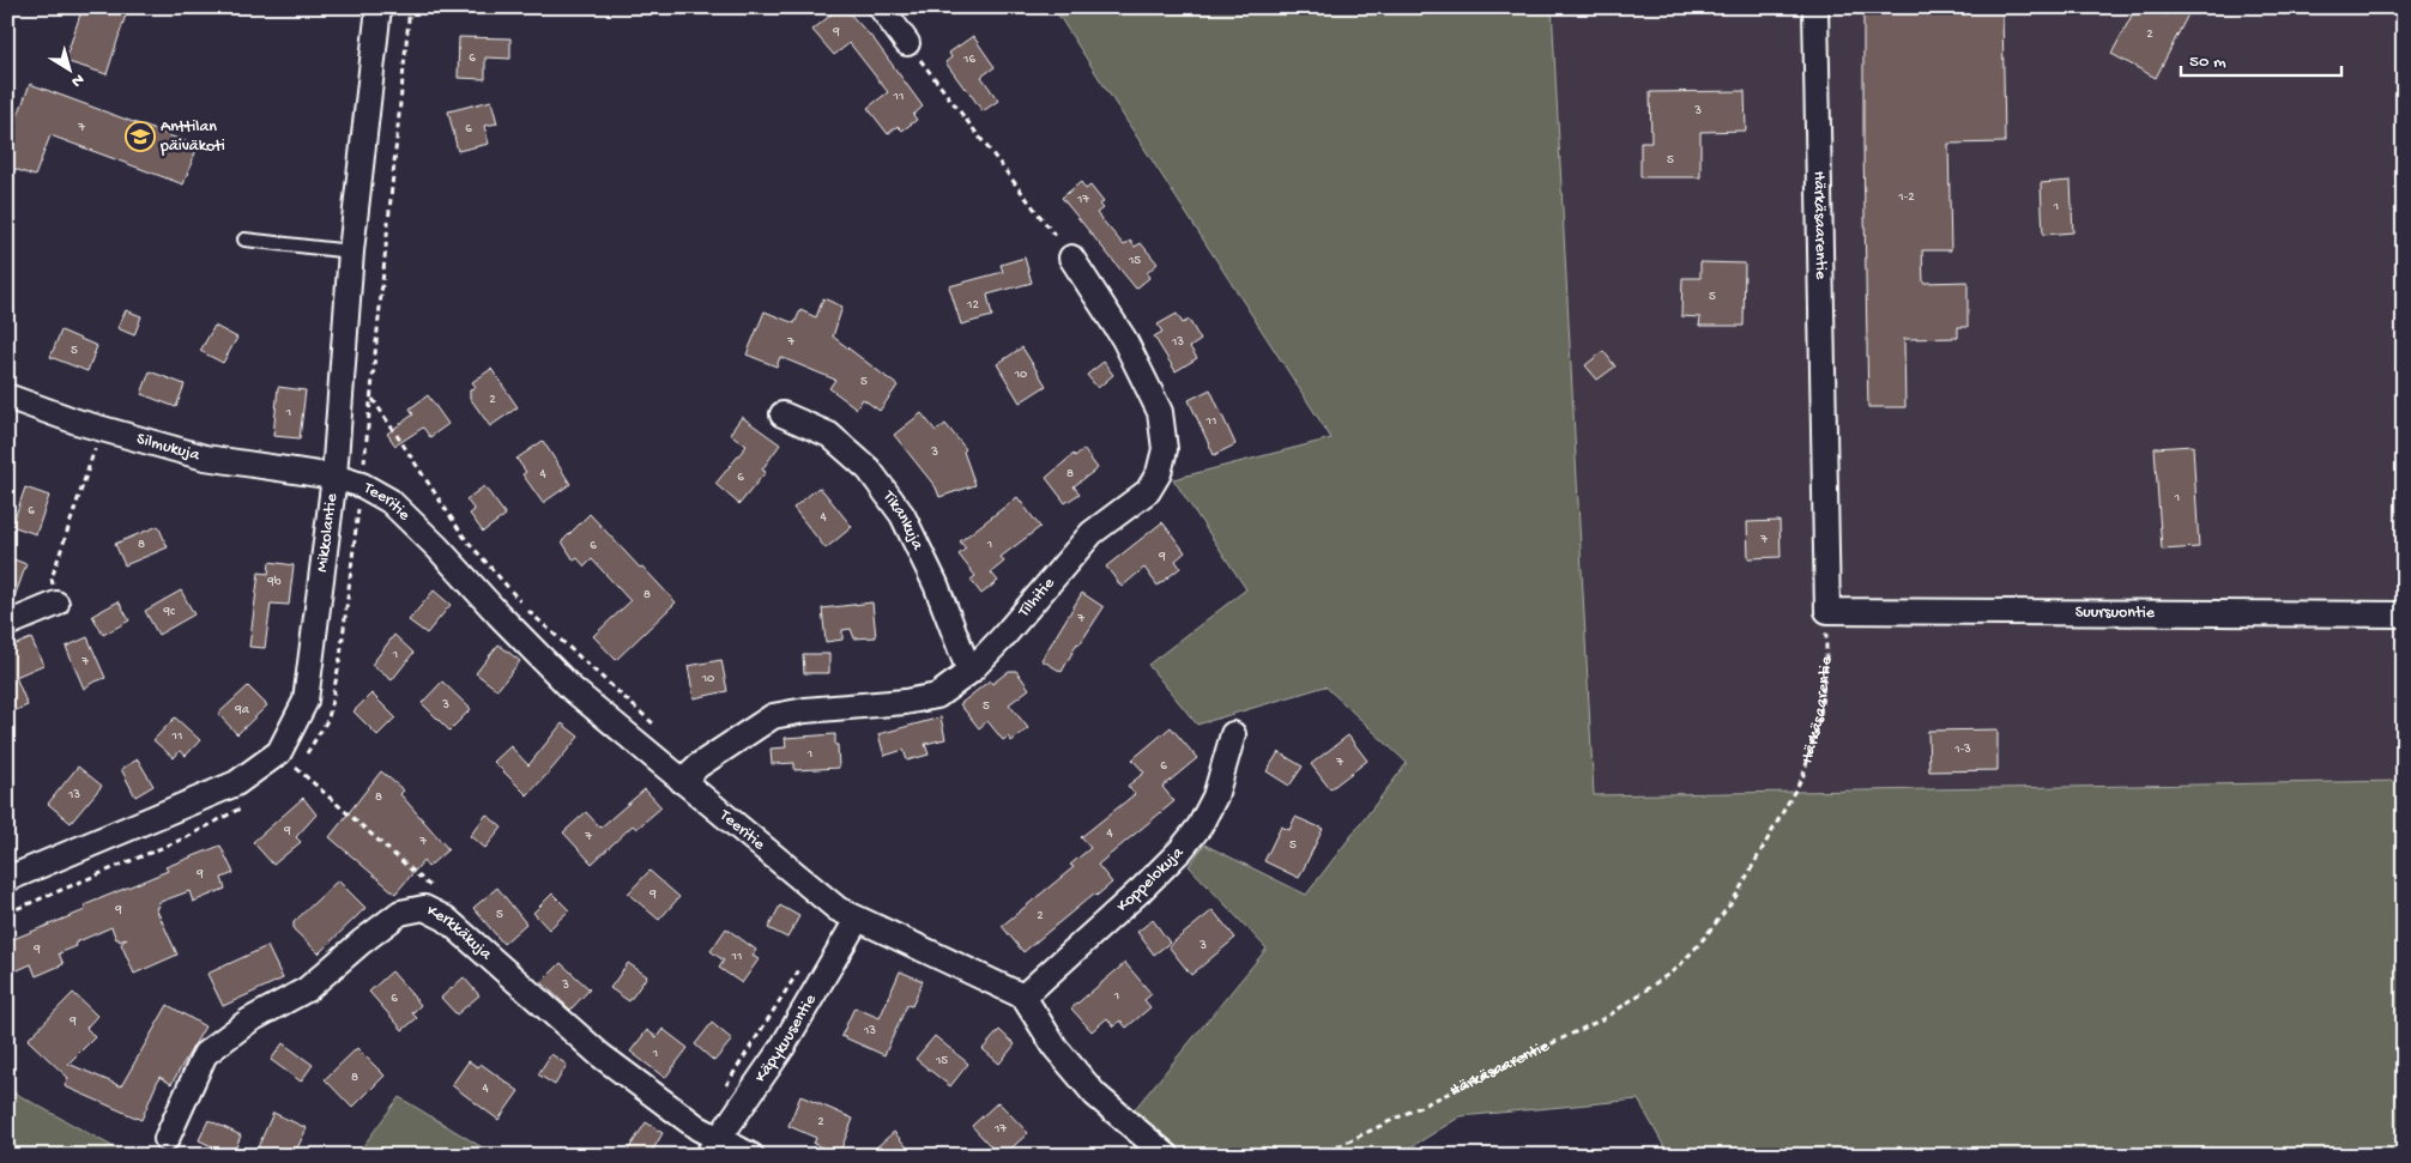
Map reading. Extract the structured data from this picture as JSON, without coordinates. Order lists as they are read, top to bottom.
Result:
{
  "streets": {
    "street": [
      "Härkäsaarentie",
      "Silmukuja",
      "Teeritie",
      "Tikankuja",
      "Mikkolantie",
      "Tilhitie",
      "Suursuontie",
      "Koppelokuja",
      "Kerkkäkuja",
      "Käpykuusentie"
    ]
  },
  "crossings": [
    ["Härkäsaarentie", "Suursuontie"],
    ["Silmukuja", "Teeritie"],
    ["Silmukuja", "Mikkolantie"],
    ["Teeritie", "Mikkolantie"],
    ["Teeritie", "Tilhitie"],
    ["Teeritie", "Koppelokuja"],
    ["Teeritie", "Käpykuusentie"],
    ["Tikankuja", "Tilhitie"],
    ["Kerkkäkuja", "Käpykuusentie"]
  ],
  "places": {
    "school or university": ["Anttilan päiväkoti"]
  },
  "house_numbers": [
    "9",
    "2",
    "6",
    "16",
    "11",
    "3",
    "7",
    "6",
    "5",
    "1-2",
    "17",
    "1",
    "15",
    "5",
    "12",
    "7",
    "13",
    "5",
    "10",
    "5",
    "2",
    "1",
    "11",
    "3",
    "4",
    "8",
    "6",
    "1",
    "6",
    "4",
    "7",
    "8",
    "1",
    "6",
    "9",
    "9b",
    "8",
    "9c",
    "7",
    "1",
    "7",
    "10",
    "3",
    "5",
    "9a",
    "11",
    "1-3",
    "1",
    "7",
    "6",
    "13",
    "8",
    "9",
    "4",
    "7",
    "7",
    "5",
    "9",
    "9",
    "9",
    "5",
    "2",
    "3",
    "9",
    "11",
    "3",
    "1",
    "6",
    "9",
    "13",
    "1",
    "15",
    "8",
    "4",
    "2",
    "17"
  ],
  "scale_bar": "50 m",
  "north": "bottom right"
}
